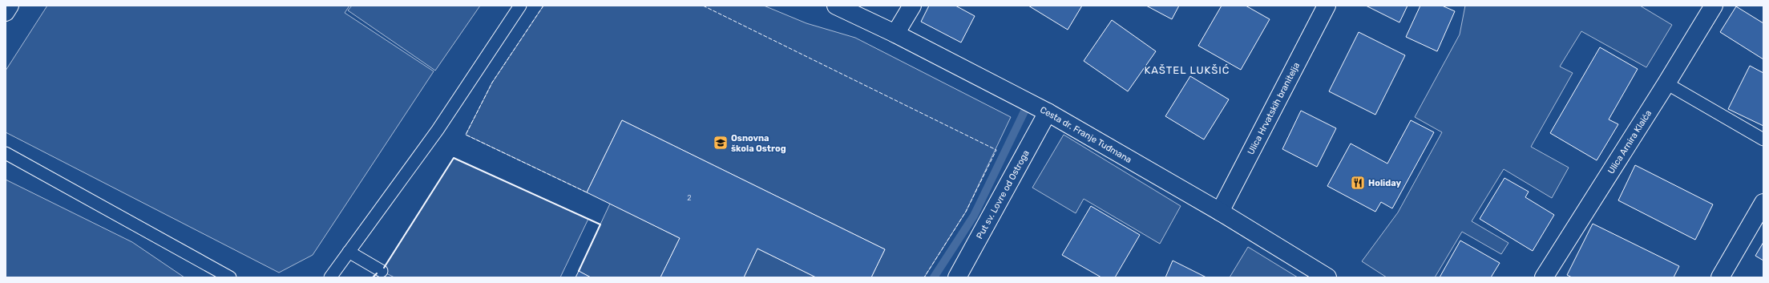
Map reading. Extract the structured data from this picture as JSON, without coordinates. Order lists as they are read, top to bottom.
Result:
{
  "streets": {
    "street": [
      "Ulica Hrvatskih branitelja",
      "Cesta dr. Franje Tuđmana",
      "Ulica Arnira Klaića",
      "Put sv. Lovre od Ostroga"
    ]
  },
  "crossings": [
    ["Ulica Hrvatskih branitelja", "Cesta dr. Franje Tuđmana"],
    ["Cesta dr. Franje Tuđmana", "Put sv. Lovre od Ostroga"]
  ],
  "districts": ["KAŠTEL LUKŠIĆ"],
  "places": {
    "school or university": ["Osnovna škola Ostrog"],
    "restaurant": ["Holiday"]
  },
  "house_numbers": ["2"]
}
